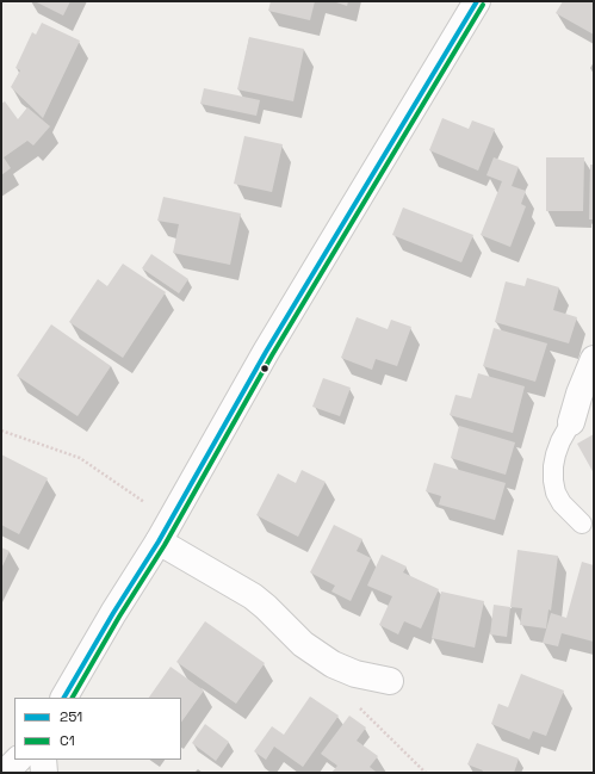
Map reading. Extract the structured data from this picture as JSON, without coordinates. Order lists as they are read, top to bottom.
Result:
{
  "lines": ["transit line 251", "transit line C1"],
  "legend": ["251", "C1"]
}
